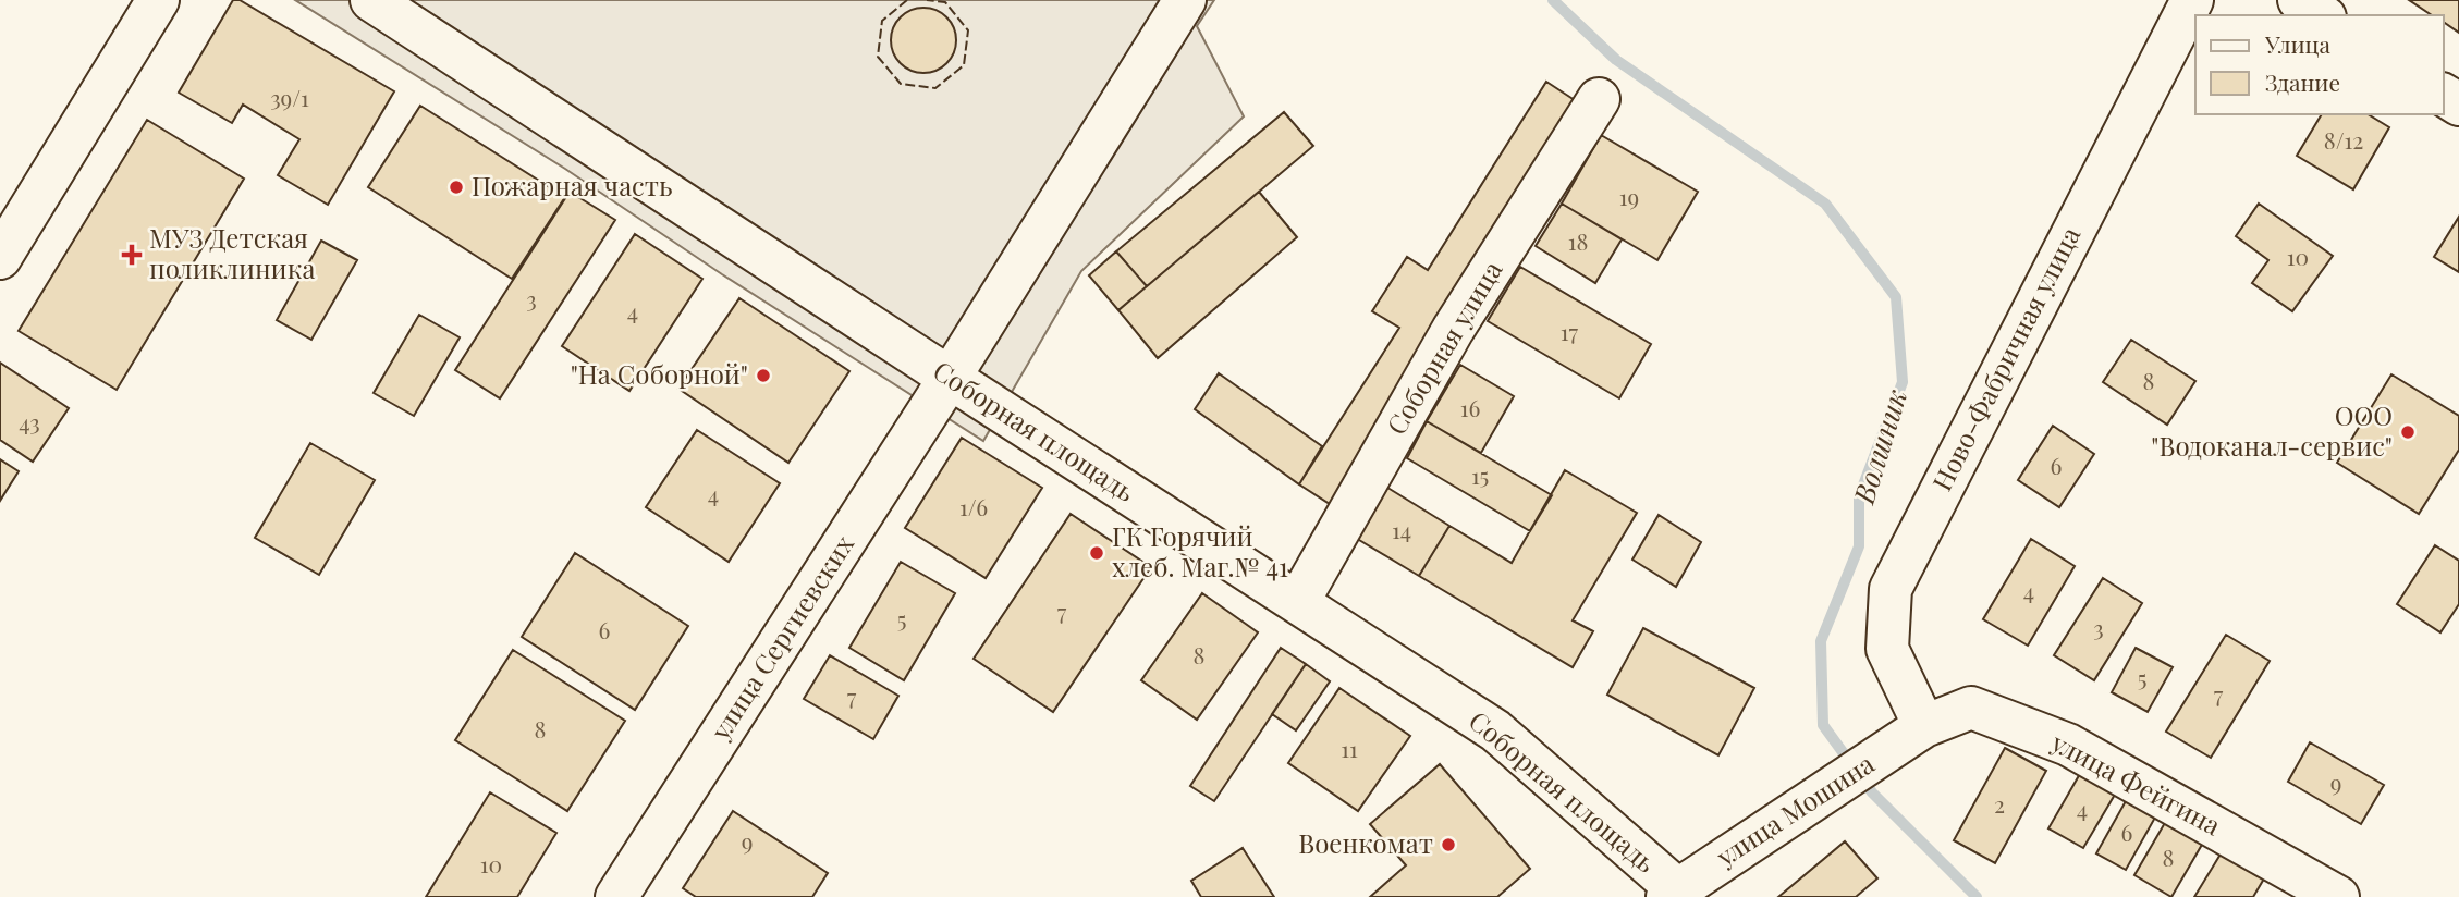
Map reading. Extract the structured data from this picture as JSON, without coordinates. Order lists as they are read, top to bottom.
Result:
{
  "streets": {
    "street": [
      "Соборная улица",
      "Ново-Фабричная улица",
      "Соборная площадь",
      "улица Сергиевских",
      "улица Фейгина",
      "улица Мошина"
    ]
  },
  "crossings": [
    ["Соборная улица", "Соборная площадь"],
    ["Ново-Фабричная улица", "улица Фейгина"],
    ["Ново-Фабричная улица", "улица Мошина"],
    ["Соборная площадь", "улица Сергиевских"],
    ["Соборная площадь", "улица Мошина"],
    ["улица Фейгина", "улица Мошина"]
  ],
  "water": ["Волшник"],
  "places": {
    "other": [
      "Пожарная часть",
      "\"На Соборной\"",
      "ООО \"Водоканал-сервис\"",
      "ГК Горячий хлеб. Маг.№ 41",
      "Военкомат"
    ],
    "health": ["МУЗ Детская поликлиника"]
  },
  "house_numbers": [
    "39/1",
    "8/12",
    "19",
    "18",
    "10",
    "3",
    "4",
    "17",
    "8",
    "16",
    "43",
    "6",
    "15",
    "4",
    "1/6",
    "14",
    "4",
    "7",
    "5",
    "3",
    "6",
    "8",
    "5",
    "7",
    "7",
    "8",
    "11",
    "9",
    "2",
    "4",
    "6",
    "9",
    "8",
    "10"
  ],
  "legend": ["Улица", "Здание"]
}
